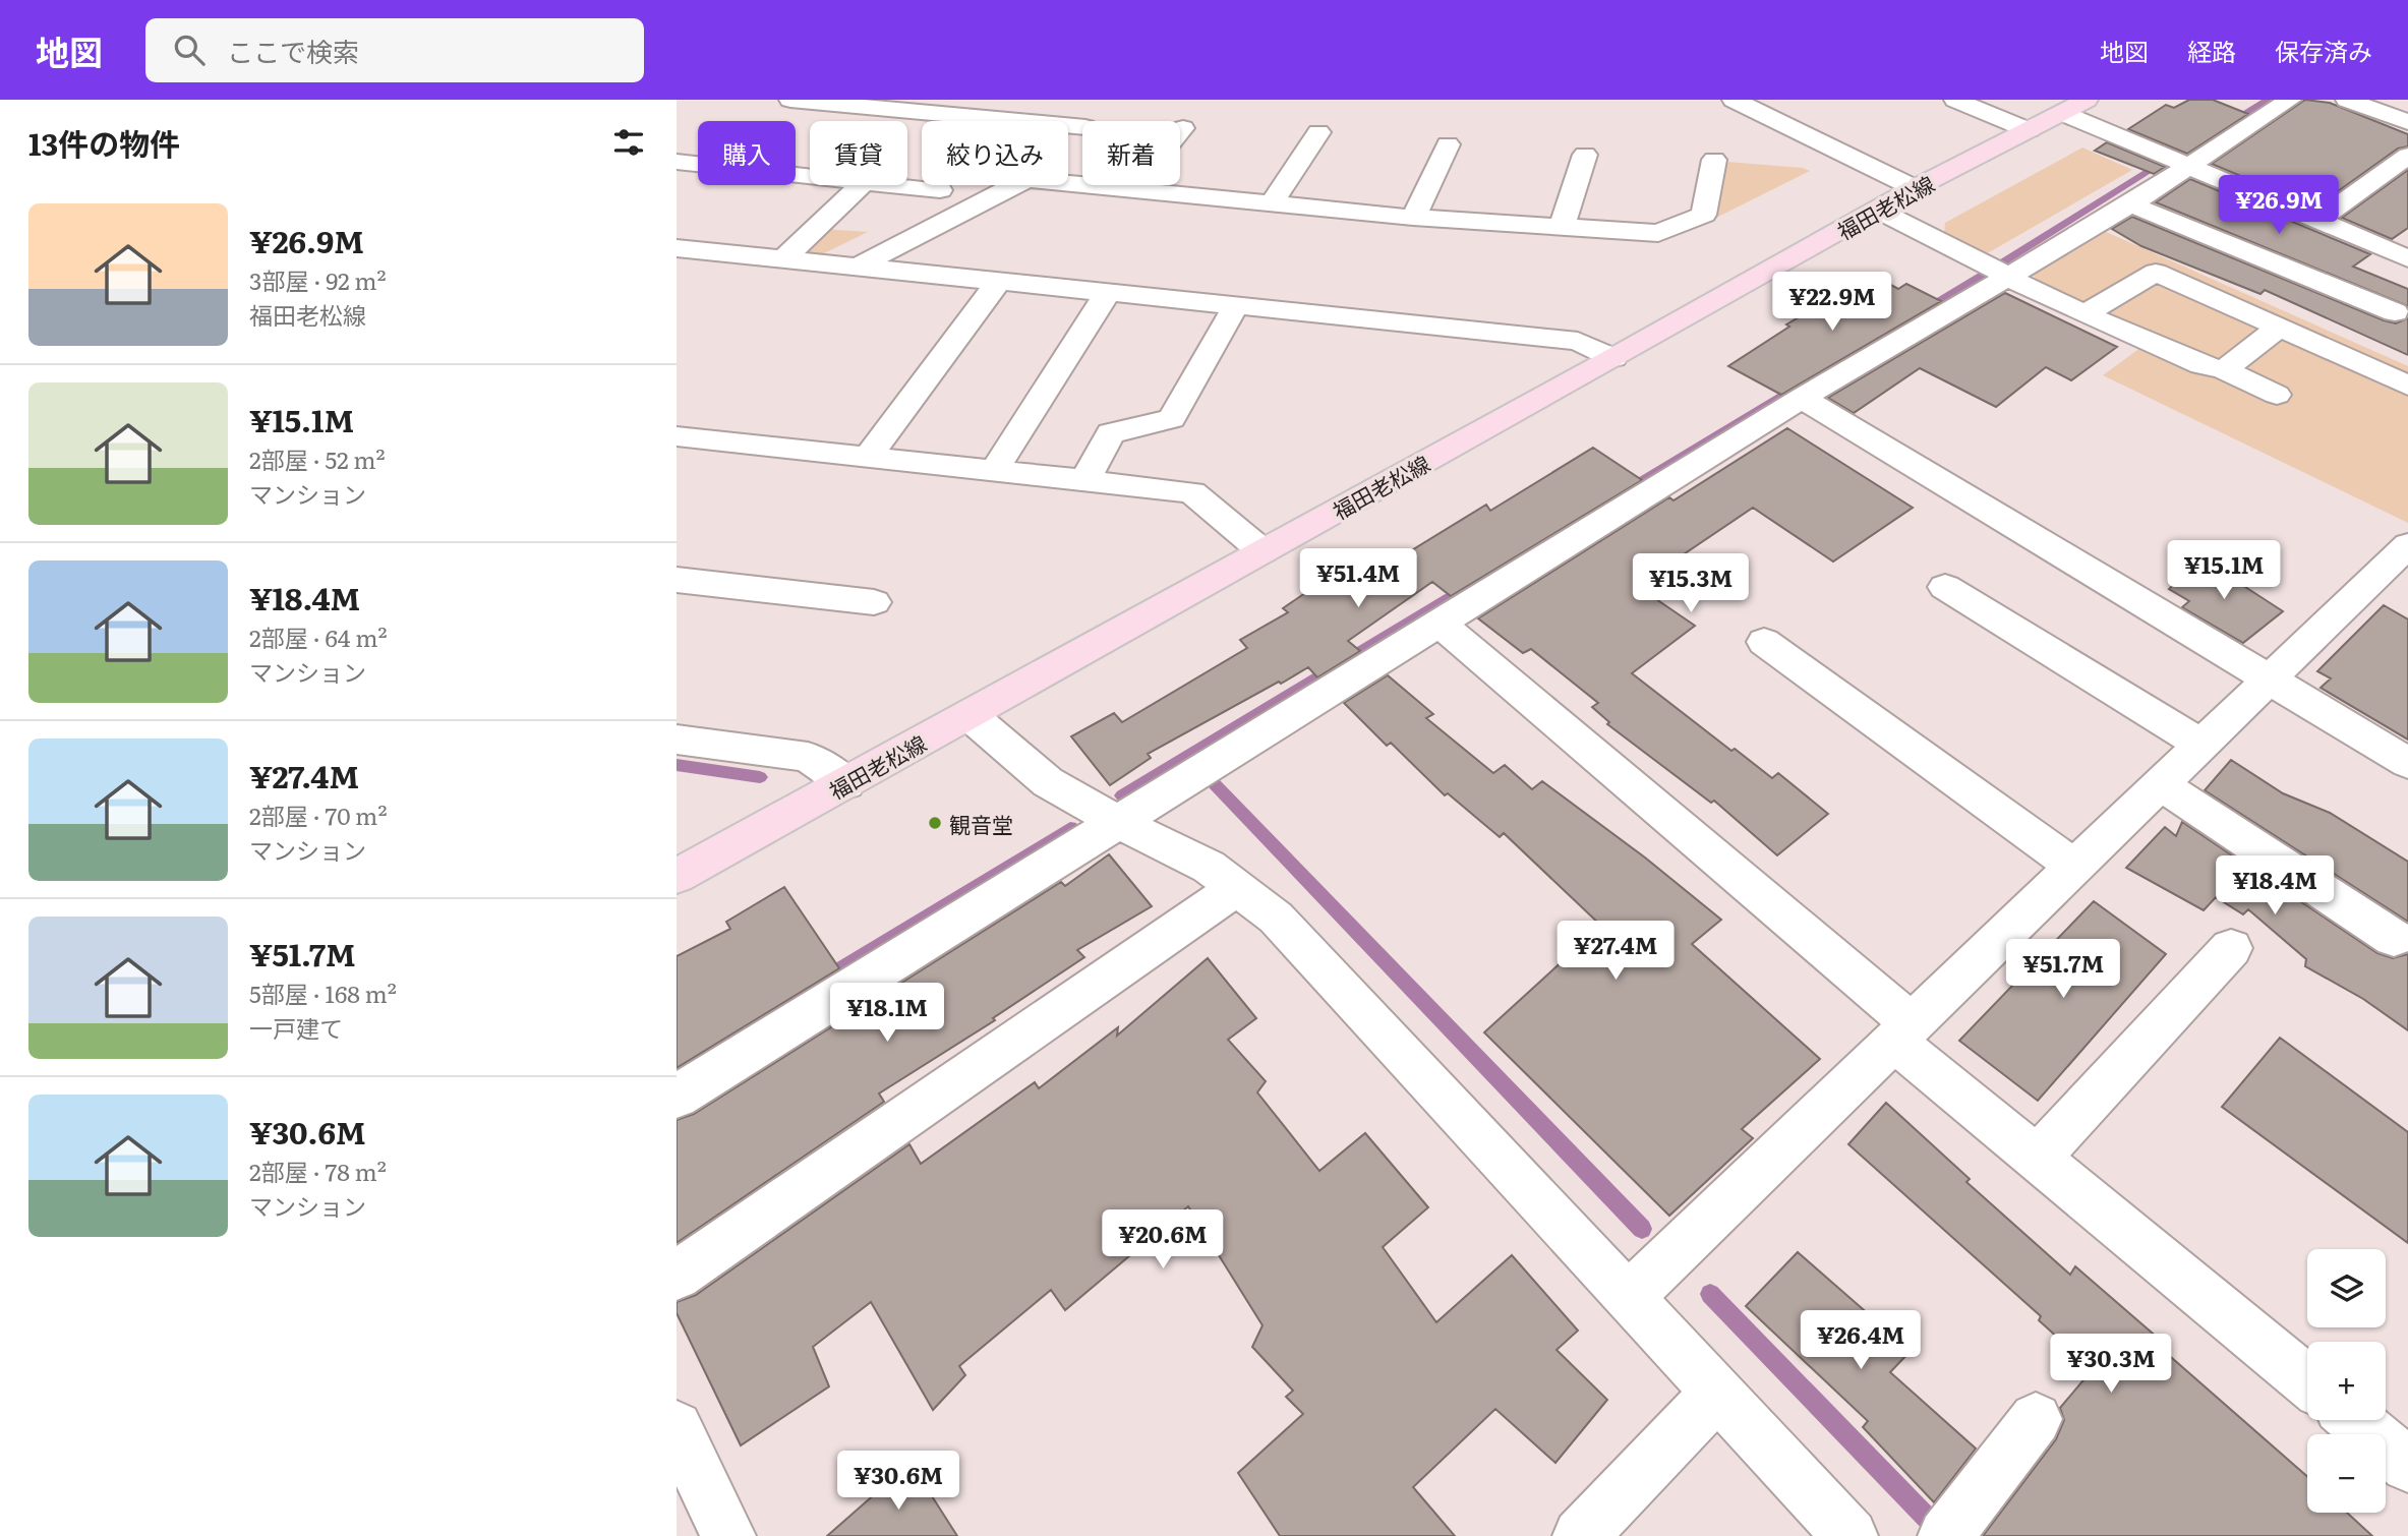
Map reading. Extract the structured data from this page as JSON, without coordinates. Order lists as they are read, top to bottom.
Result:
{
  "streets": {
    "main road": ["福田老松線"]
  },
  "places": ["観音堂"],
  "page": {
    "header": "地図",
    "search": "ここで検索",
    "nav": ["地図", "経路", "保存済み"],
    "heading": "13件の物件",
    "chip": [
      "購入",
      "賃貸",
      "絞り込み",
      "新着"
    ],
    "price": [
      "¥26.9M",
      "¥22.9M",
      "¥15.1M",
      "¥51.4M",
      "¥15.3M",
      "¥18.4M",
      "¥27.4M",
      "¥51.7M",
      "¥18.1M",
      "¥20.6M",
      "¥26.4M",
      "¥30.3M",
      "¥30.6M"
    ],
    "list": [
      {
        "name": "¥26.9M",
        "note": "3部屋 · 92 m² · 福田老松線"
      },
      {
        "name": "¥15.1M",
        "note": "2部屋 · 52 m² · マンション"
      },
      {
        "name": "¥18.4M",
        "note": "2部屋 · 64 m² · マンション"
      },
      {
        "name": "¥27.4M",
        "note": "2部屋 · 70 m² · マンション"
      },
      {
        "name": "¥51.7M",
        "note": "5部屋 · 168 m² · 一戸建て"
      },
      {
        "name": "¥30.6M",
        "note": "2部屋 · 78 m² · マンション"
      }
    ],
    "map_buttons": ["+", "−"]
  }
}
